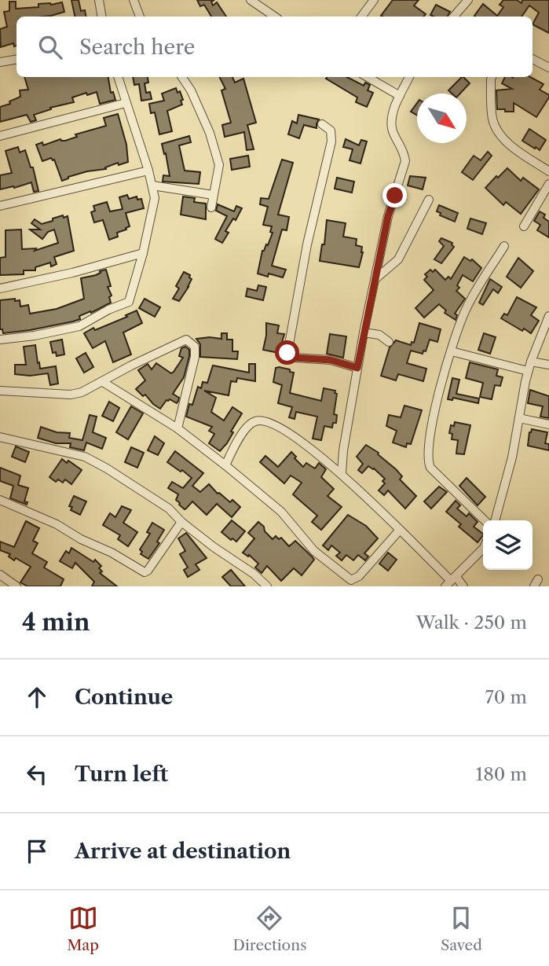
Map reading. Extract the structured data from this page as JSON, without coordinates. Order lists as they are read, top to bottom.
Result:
{
  "north": "bottom right",
  "page": {
    "search": "Search here",
    "heading": ["4 min", "Walk · 250 m"],
    "list": [
      ["Continue", "70 m"],
      ["Turn left", "180 m"],
      "Arrive at destination"
    ],
    "nav": ["Map", "Directions", "Saved"]
  }
}
